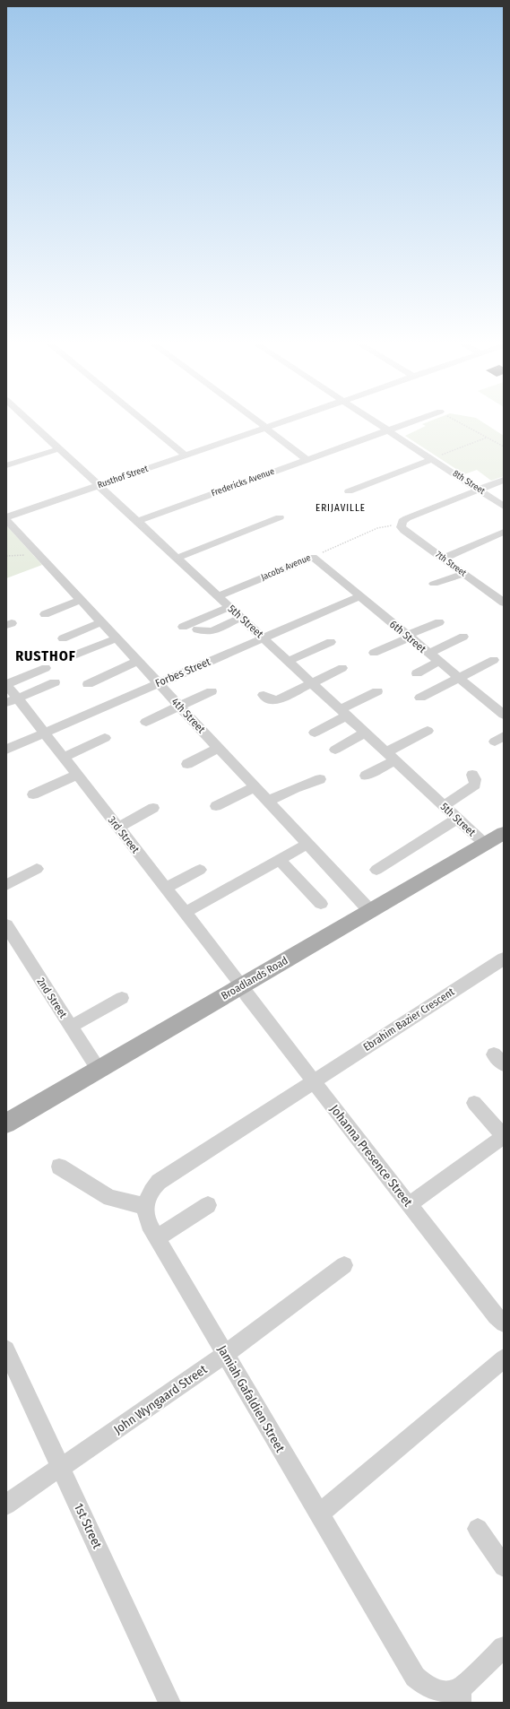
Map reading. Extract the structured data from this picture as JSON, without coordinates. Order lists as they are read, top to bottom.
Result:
{
  "streets": {
    "main road": ["Broadlands Road"],
    "street": [
      "Rusthof Street",
      "Fredericks Avenue",
      "8th Street",
      "7th Street",
      "Jacobs Avenue",
      "5th Street",
      "6th Street",
      "Forbes Street",
      "4th Street",
      "3rd Street",
      "2nd Street",
      "Ebrahim Bazier Crescent",
      "Johanna Presence Street",
      "Jamiah Gafaldien Street",
      "John Wyngaard Street",
      "1st Street"
    ]
  },
  "crossings": [
    ["Rusthof Street", "5th Street"],
    ["Rusthof Street", "4th Street"],
    ["Fredericks Avenue", "8th Street"],
    ["Fredericks Avenue", "5th Street"],
    ["7th Street", "Jacobs Avenue"],
    ["Jacobs Avenue", "5th Street"],
    ["Jacobs Avenue", "6th Street"],
    ["5th Street", "Forbes Street"],
    ["5th Street", "Broadlands Road"],
    ["6th Street", "Forbes Street"],
    ["Forbes Street", "4th Street"],
    ["Forbes Street", "3rd Street"],
    ["4th Street", "Broadlands Road"],
    ["3rd Street", "Broadlands Road"],
    ["3rd Street", "Johanna Presence Street"],
    ["Broadlands Road", "2nd Street"],
    ["Broadlands Road", "Johanna Presence Street"],
    ["Ebrahim Bazier Crescent", "Johanna Presence Street"],
    ["Jamiah Gafaldien Street", "John Wyngaard Street"],
    ["John Wyngaard Street", "1st Street"]
  ],
  "districts": ["ERIJAVILLE", "RUSTHOF"]
}
